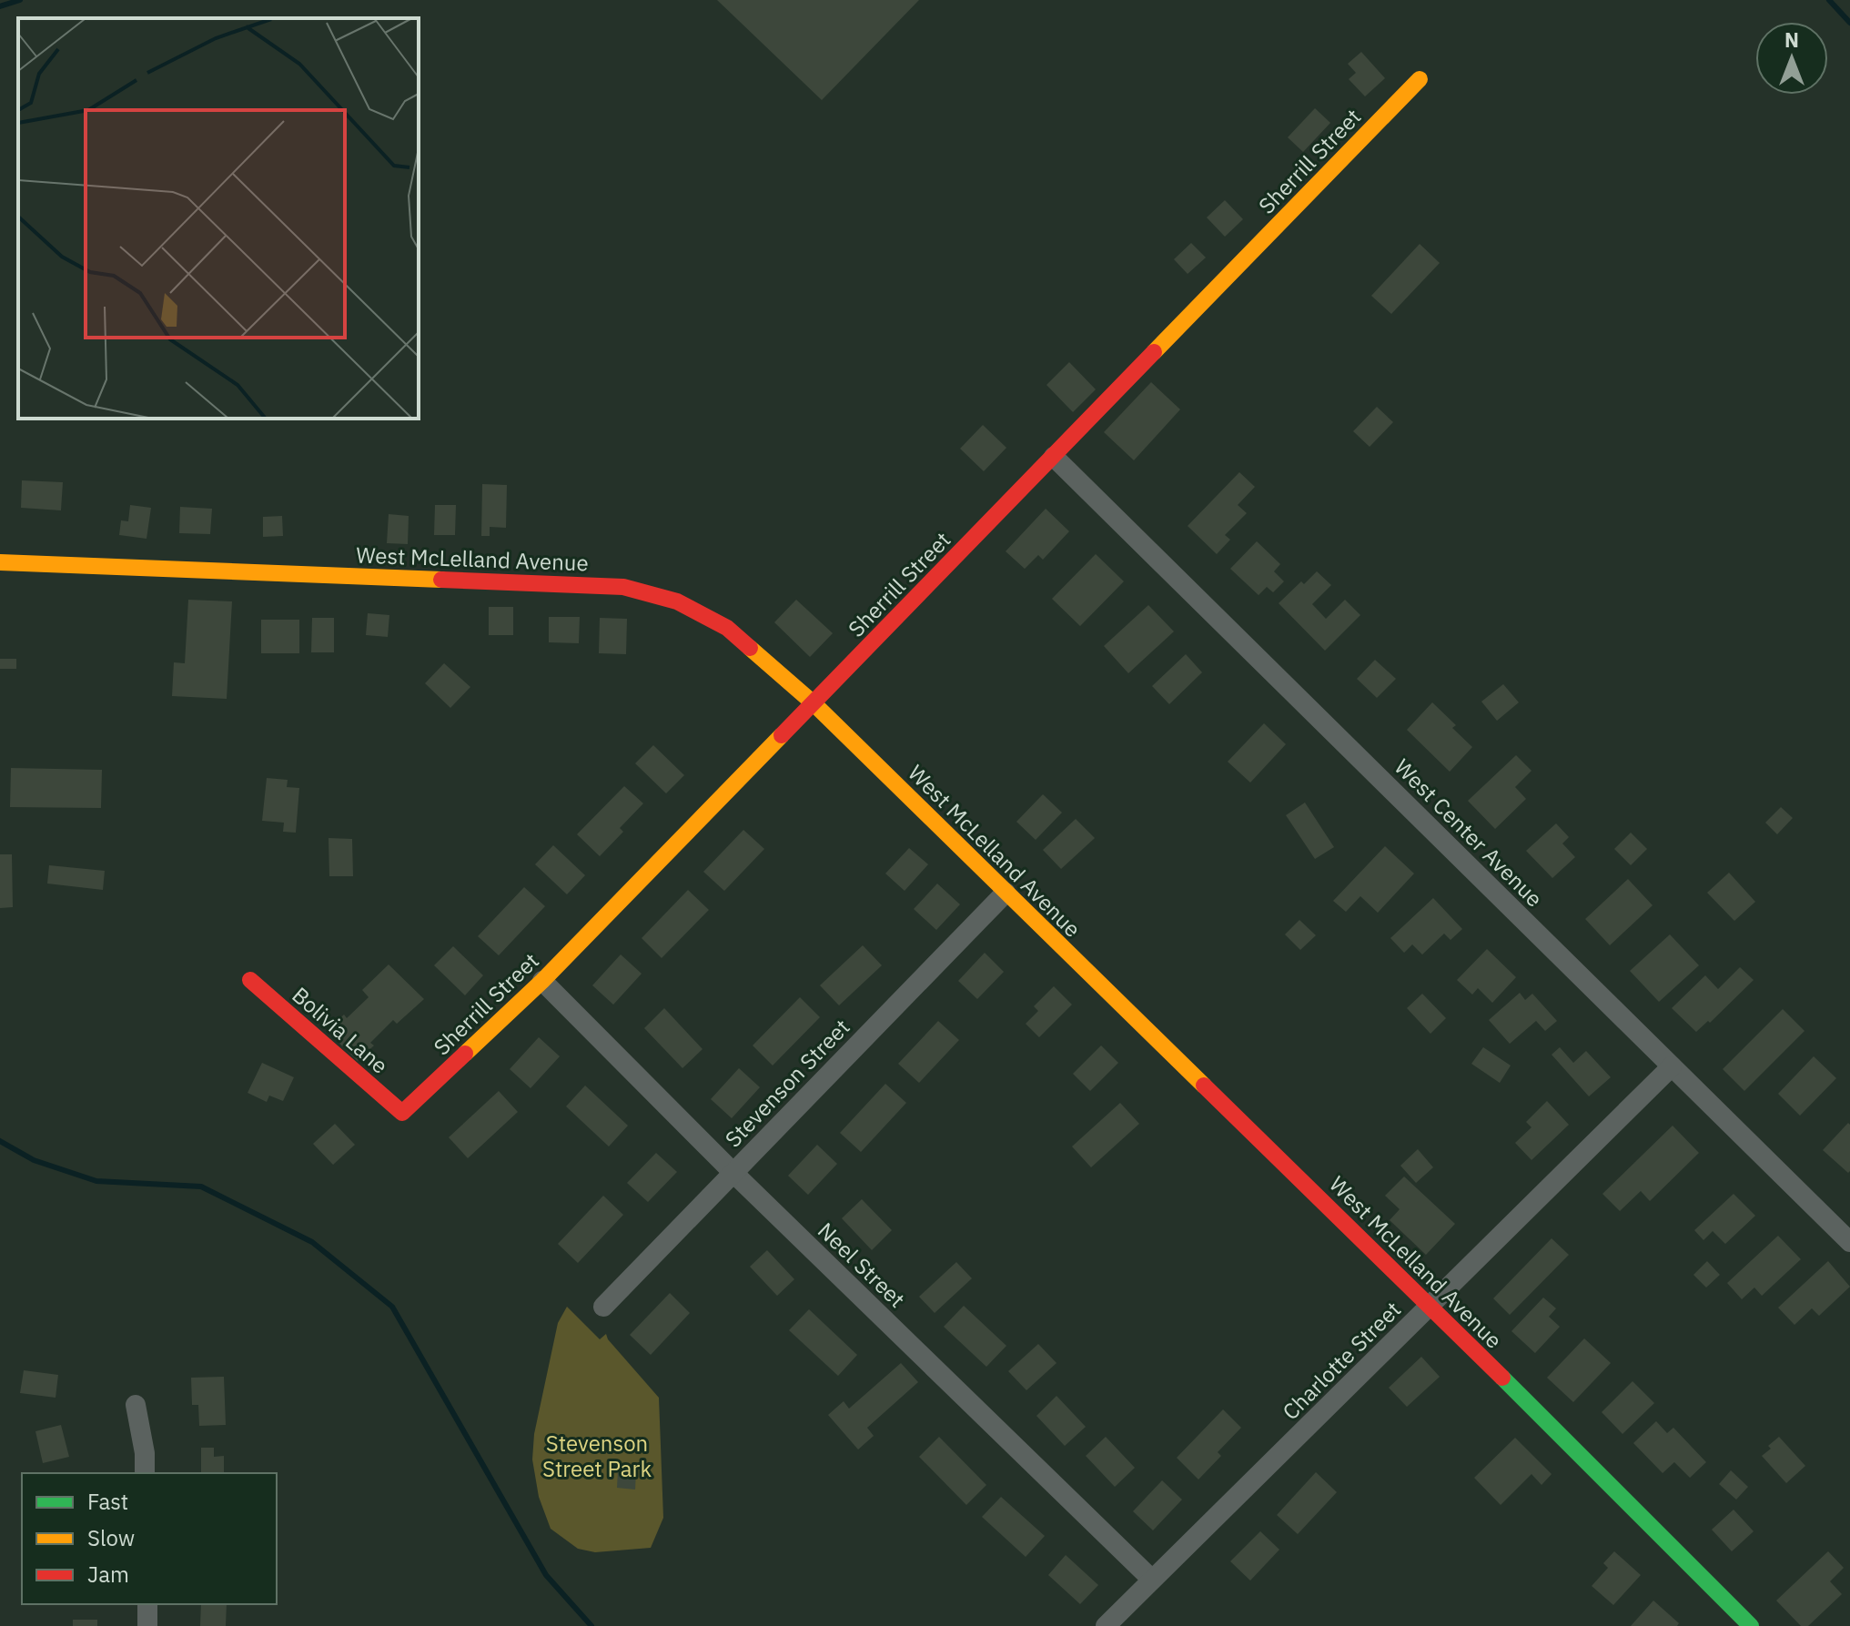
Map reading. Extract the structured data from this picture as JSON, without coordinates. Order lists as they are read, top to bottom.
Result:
{
  "streets": {
    "street": [
      "Sherrill Street",
      "West McLelland Avenue",
      "West Center Avenue",
      "Bolivia Lane",
      "Stevenson Street",
      "Neel Street",
      "Charlotte Street"
    ]
  },
  "crossings": [
    ["Sherrill Street", "West McLelland Avenue"],
    ["Sherrill Street", "West Center Avenue"],
    ["Sherrill Street", "Bolivia Lane"],
    ["Sherrill Street", "Neel Street"],
    ["West McLelland Avenue", "Stevenson Street"],
    ["West McLelland Avenue", "Charlotte Street"],
    ["West Center Avenue", "Charlotte Street"],
    ["Stevenson Street", "Neel Street"],
    ["Neel Street", "Charlotte Street"]
  ],
  "parks": ["Stevenson Street Park"],
  "legend": ["Fast", "Slow", "Jam"],
  "north": "top"
}
